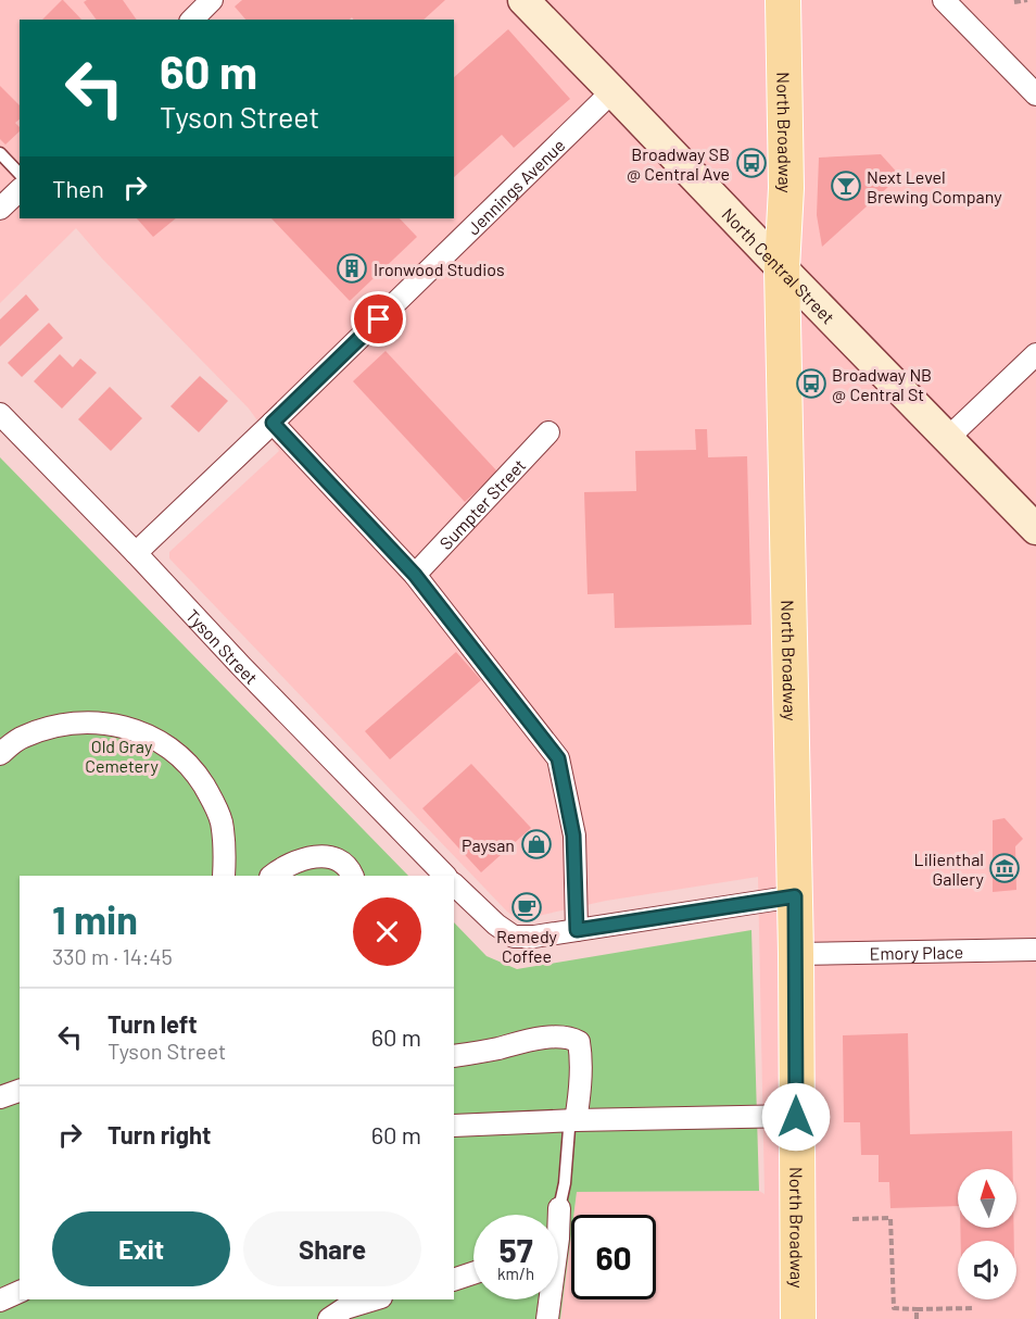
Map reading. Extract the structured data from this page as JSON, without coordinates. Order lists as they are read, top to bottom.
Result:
{
  "streets": {
    "main road": ["North Broadway", "North Central Street"],
    "street": [
      "Jennings Avenue",
      "Sumpter Street",
      "Tyson Street",
      "Emory Place"
    ]
  },
  "crossings": [
    ["North Broadway", "North Central Street"],
    ["North Broadway", "Emory Place"],
    ["Jennings Avenue", "North Central Street"],
    ["Jennings Avenue", "Tyson Street"]
  ],
  "parks": ["Old Gray Cemetery"],
  "places": {
    "bus stop": ["Broadway SB @ Central Ave", "Broadway NB @ Central St"],
    "bar": ["Next Level Brewing Company"],
    "building": ["Ironwood Studios"],
    "shop": ["Paysan"],
    "museum": ["Lilienthal Gallery"],
    "cafe": ["Remedy Coffee"]
  },
  "north": "top",
  "page": {
    "turn": ["60 m", "Tyson Street"],
    "then": "Then",
    "heading": ["1 min", "330 m · 14:45"],
    "list": [
      {
        "name": "Turn left",
        "note": "Tyson Street",
        "value": "60 m"
      },
      {
        "name": "Turn right",
        "value": "60 m"
      }
    ],
    "buttons": ["Exit", "Share"],
    "speed": "57 km/h",
    "limit": "60"
  }
}
